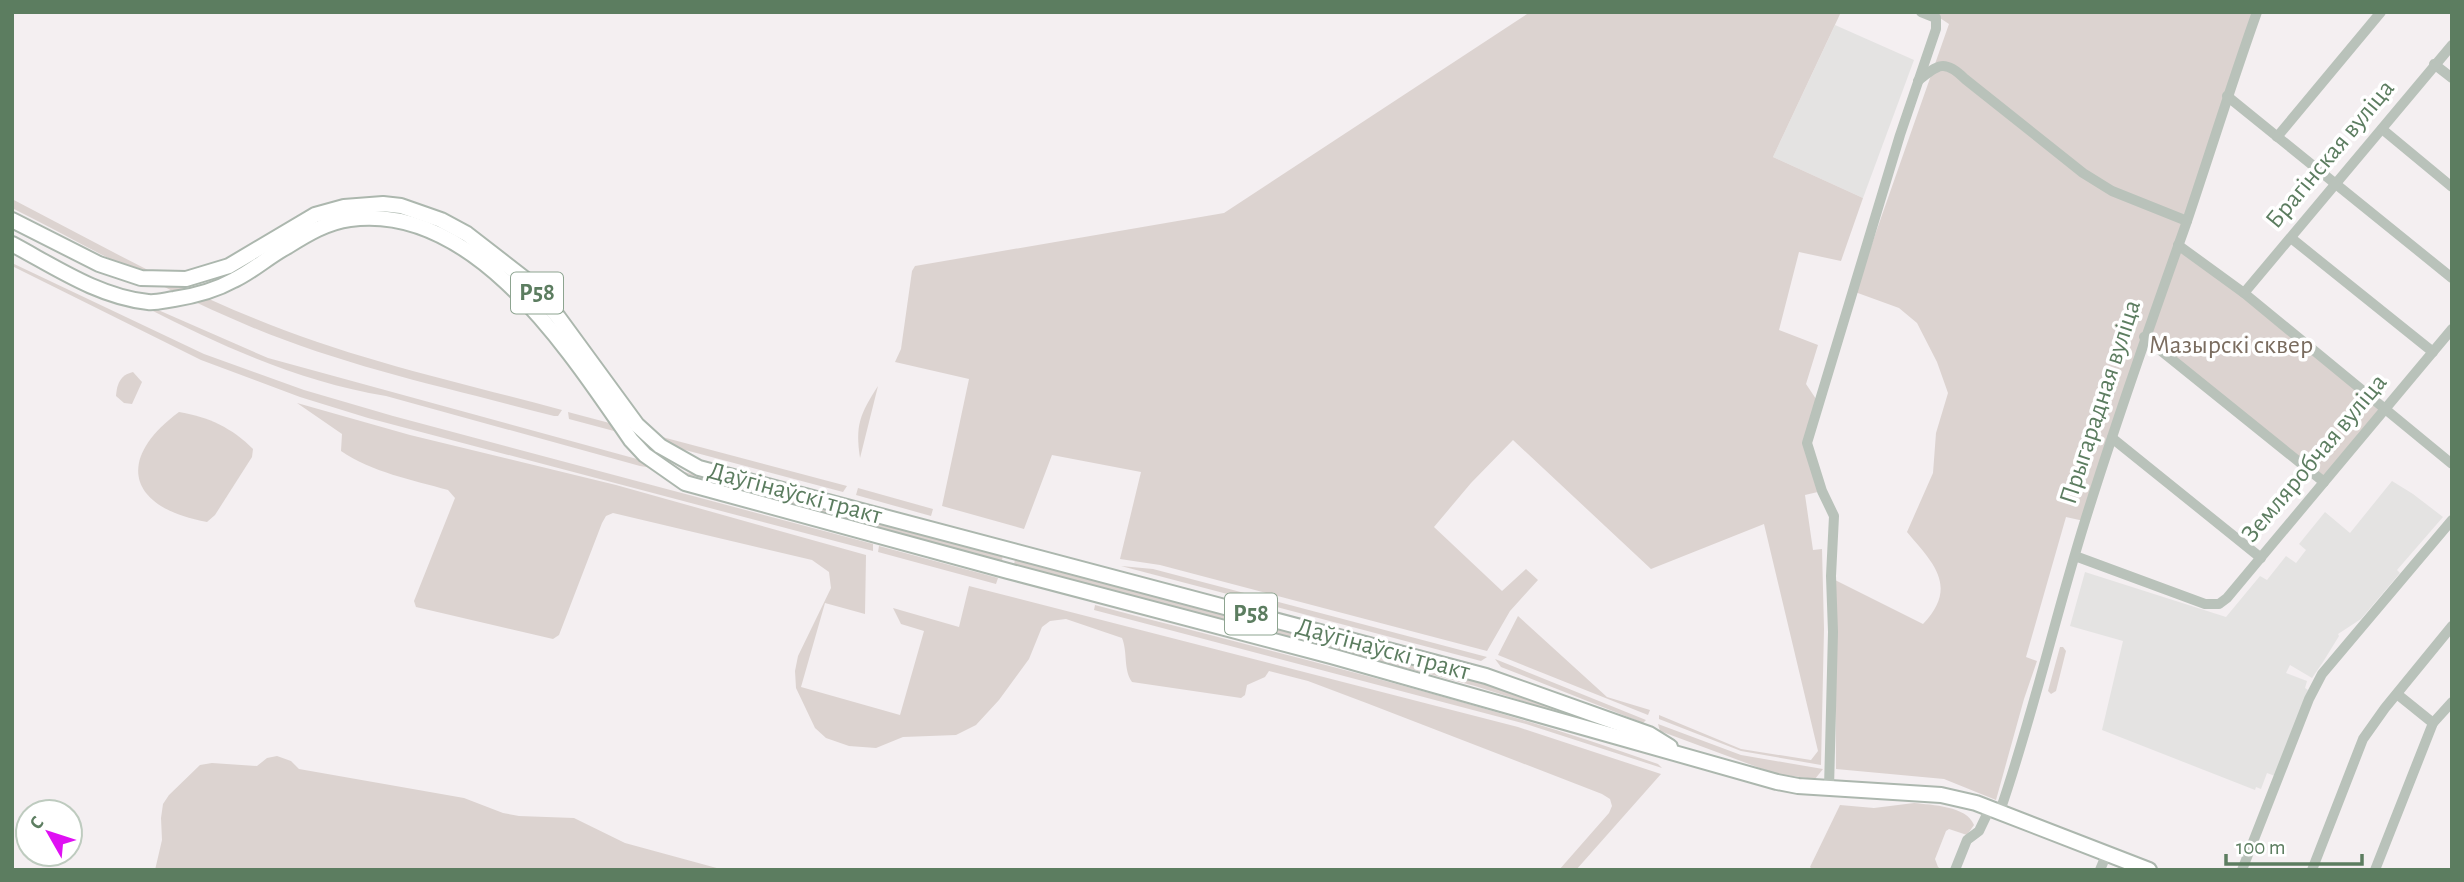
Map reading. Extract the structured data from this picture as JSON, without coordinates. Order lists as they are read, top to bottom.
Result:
{
  "streets": {
    "main road": ["Р58", "Даўгінаўскі тракт"],
    "street": ["Брагінская вуліца", "Прыгарадная вуліца", "Земляробчая вуліца"]
  },
  "crossings": [
    ["Прыгарадная вуліца", "Земляробчая вуліца"],
    ["Прыгарадная вуліца", "Даўгінаўскі тракт"]
  ],
  "parks": ["Мазырскі сквер"],
  "scale_bar": "100 m",
  "north": "top left"
}
